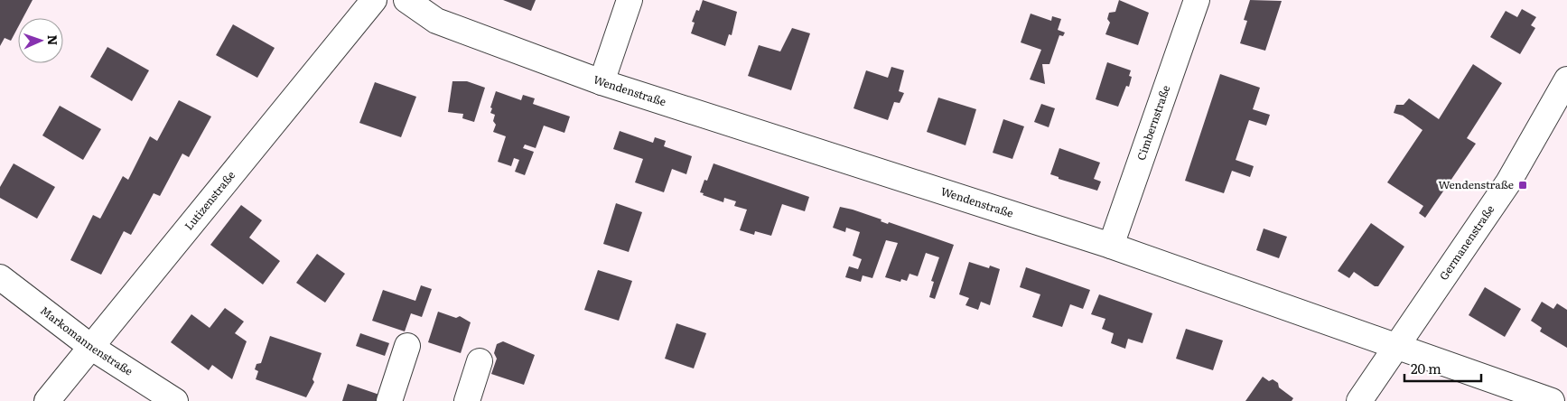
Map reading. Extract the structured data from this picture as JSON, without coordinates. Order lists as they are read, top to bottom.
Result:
{
  "streets": {
    "street": [
      "Wendenstraße",
      "Cimbernstraße",
      "Lutizenstraße",
      "Germanenstraße",
      "Markomannenstraße"
    ]
  },
  "crossings": [
    ["Wendenstraße", "Cimbernstraße"],
    ["Wendenstraße", "Germanenstraße"],
    ["Lutizenstraße", "Markomannenstraße"]
  ],
  "places": {
    "transit": ["Wendenstraße"]
  },
  "scale_bar": "20 m",
  "north": "right"
}
